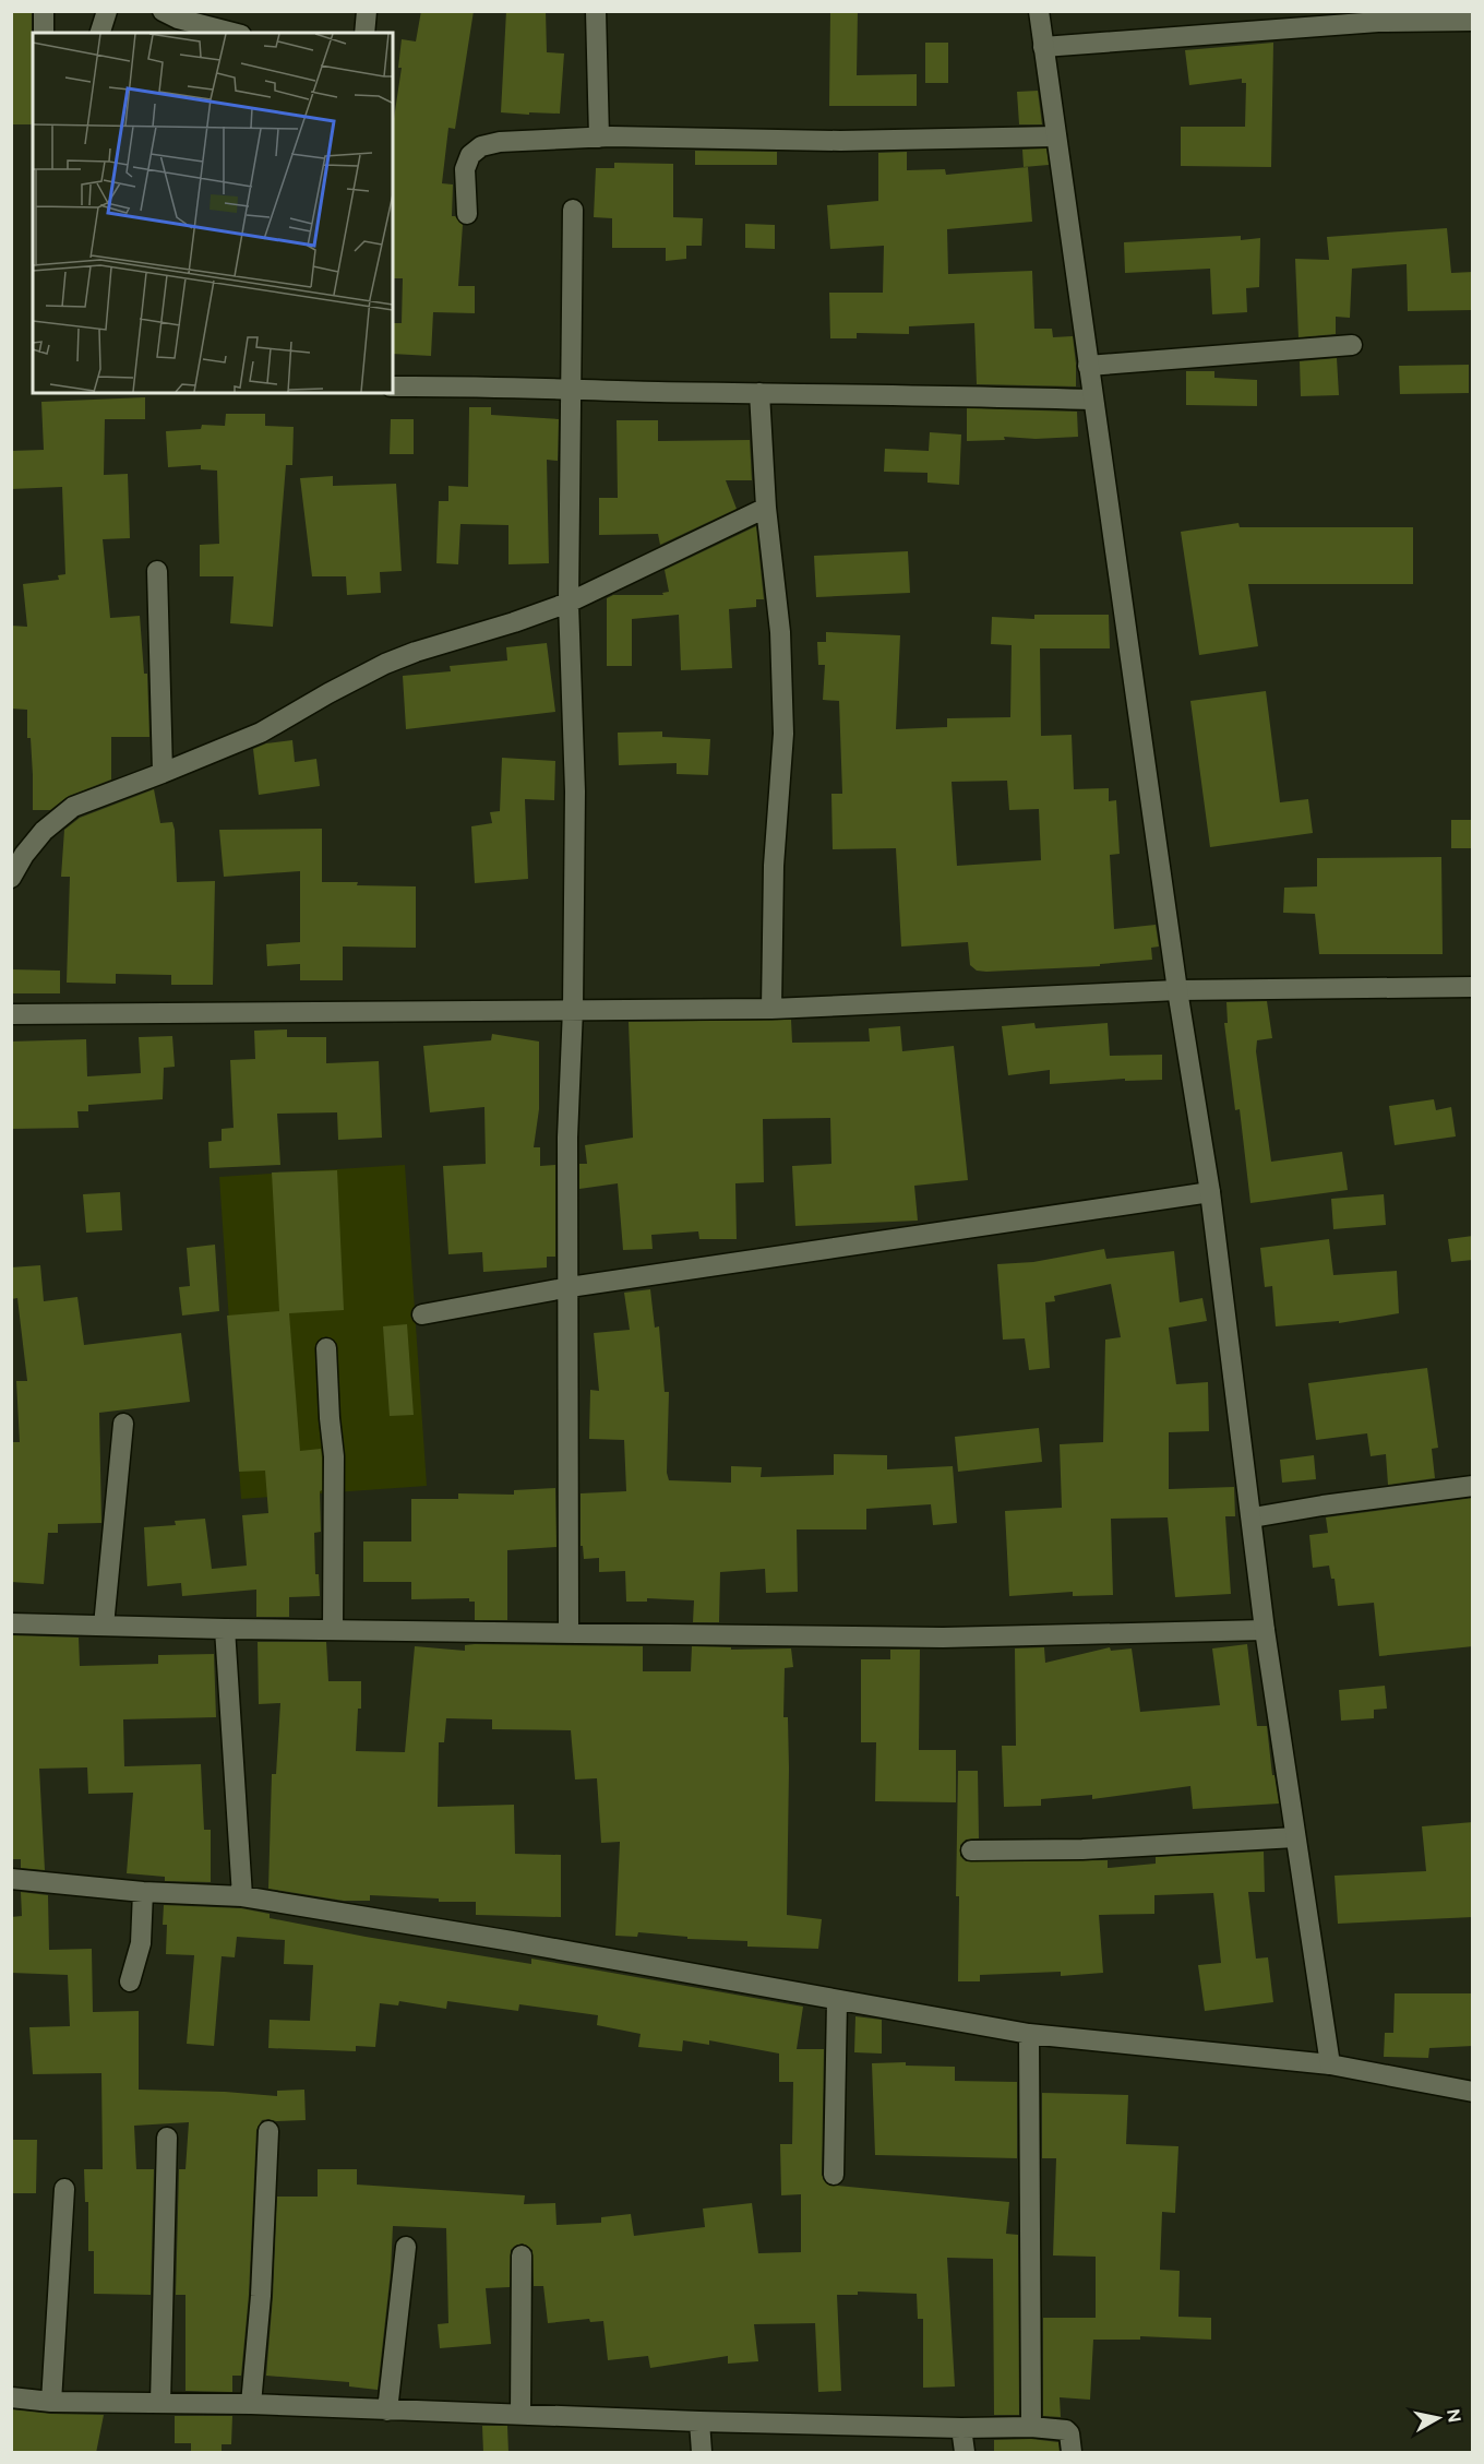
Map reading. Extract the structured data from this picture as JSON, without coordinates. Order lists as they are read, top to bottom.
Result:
{
  "north": "right"
}
